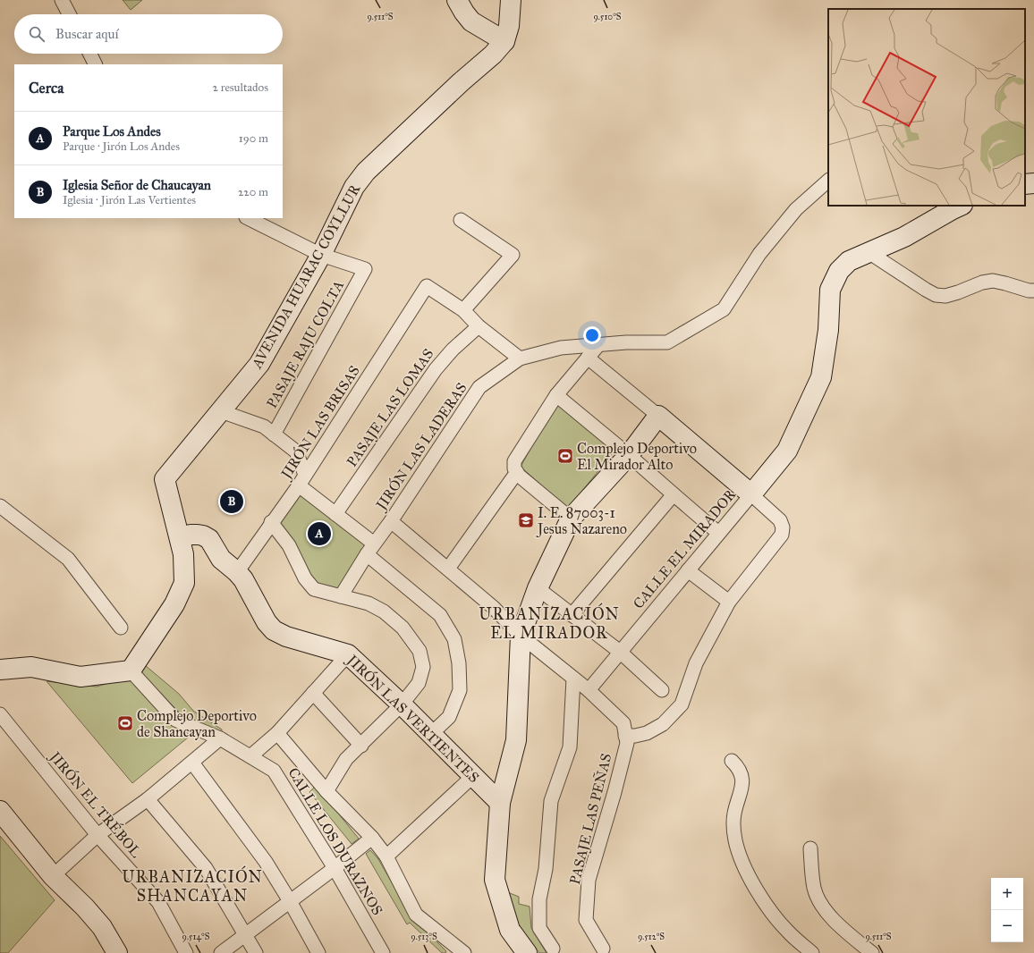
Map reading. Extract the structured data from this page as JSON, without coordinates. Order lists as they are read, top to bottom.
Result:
{
  "streets": {
    "main road": ["AVENIDA HUARAC COYLLUR", "JIRÓN LAS VERTIENTES"],
    "street": [
      "PASAJE RAJU COLTA",
      "PASAJE LAS LOMAS",
      "JIRÓN LAS BRISAS",
      "JIRÓN LAS LADERAS",
      "CALLE EL MIRADOR",
      "JIRÓN EL TRÉBOL",
      "PASAJE LAS PEÑAS",
      "CALLE LOS DURAZNOS"
    ]
  },
  "crossings": [
    ["AVENIDA HUARAC COYLLUR", "PASAJE RAJU COLTA"],
    ["AVENIDA HUARAC COYLLUR", "JIRÓN LAS VERTIENTES"],
    ["AVENIDA HUARAC COYLLUR", "CALLE LOS DURAZNOS"],
    ["JIRÓN LAS BRISAS", "JIRÓN LAS VERTIENTES"]
  ],
  "districts": ["URBANIZACIÓN EL MIRADOR", "URBANIZACIÓN SHANCAYAN"],
  "places": {
    "sports": ["Complejo Deportivo El Mirador Alto", "Complejo Deportivo de Shancayan"],
    "school or university": ["I. E. 87003-1 Jesus Nazareno"]
  },
  "page": {
    "search": "Buscar aquí",
    "heading": ["Cerca", "2 resultados"],
    "list": [
      {
        "mark": "A",
        "name": "Parque Los Andes",
        "note": "Parque · Jirón Los Andes",
        "value": "190 m"
      },
      {
        "mark": "B",
        "name": "Iglesia Señor de Chaucayan",
        "note": "Iglesia · Jirón Las Vertientes",
        "value": "220 m"
      }
    ],
    "pins": ["B", "A"],
    "map_buttons": ["+", "−"]
  },
  "coordinates": [
    "9.511°S",
    "9.510°S",
    "9.514°S",
    "9.513°S",
    "9.512°S"
  ]
}
